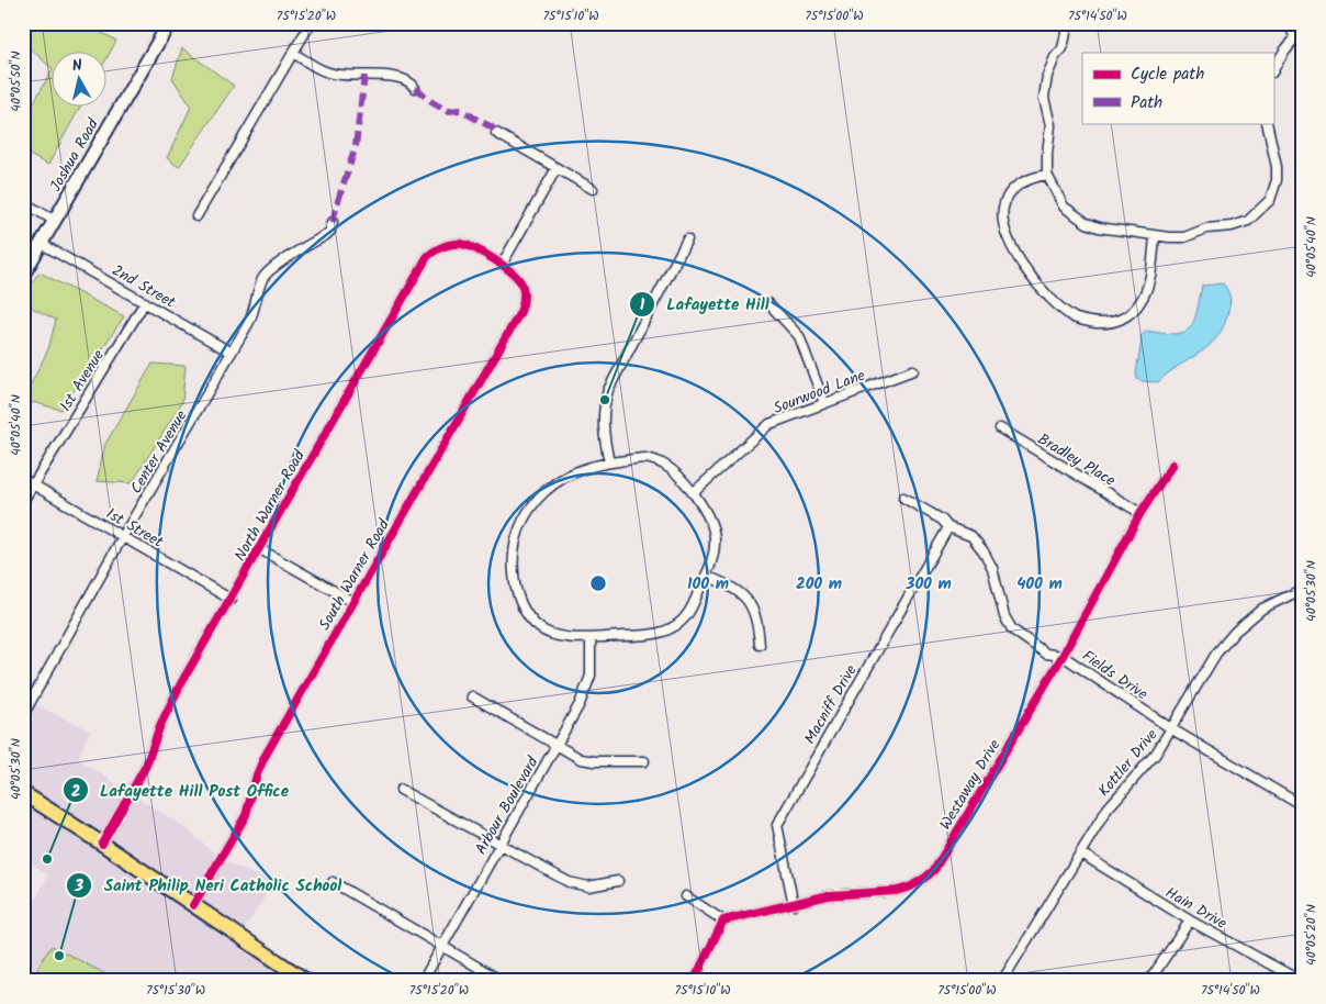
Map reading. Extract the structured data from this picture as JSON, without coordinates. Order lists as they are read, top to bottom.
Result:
{
  "streets": {
    "main road": ["Joshua Road"],
    "street": [
      "2nd Street",
      "1st Avenue",
      "Sourwood Lane",
      "Center Avenue",
      "Bradley Place",
      "North Warner Road",
      "1st Street",
      "South Warner Road",
      "Fields Drive",
      "Macniff Drive",
      "Kottler Drive",
      "Westaway Drive",
      "Arbour Boulevard",
      "Hain Drive"
    ]
  },
  "crossings": [
    ["Joshua Road", "2nd Street"],
    ["2nd Street", "1st Avenue"],
    ["2nd Street", "Center Avenue"],
    ["1st Avenue", "1st Street"],
    ["Sourwood Lane", "Arbour Boulevard"],
    ["Center Avenue", "1st Street"],
    ["Bradley Place", "Westaway Drive"],
    ["North Warner Road", "1st Street"],
    ["North Warner Road", "South Warner Road"],
    ["Fields Drive", "Macniff Drive"],
    ["Fields Drive", "Kottler Drive"],
    ["Fields Drive", "Westaway Drive"],
    ["Macniff Drive", "Westaway Drive"],
    ["Kottler Drive", "Hain Drive"]
  ],
  "places": ["Lafayette Hill", "Lafayette Hill Post Office", "Saint Philip Neri Catholic School"],
  "legend": ["Cycle path", "Path"],
  "north": "top",
  "coordinates": [
    "75°15'20\"W",
    "75°15'10\"W",
    "75°15'00\"W",
    "75°14'50\"W",
    "40°05'50\"N",
    "40°05'40\"N",
    "40°05'30\"N",
    "40°05'20\"N",
    "75°15'30\"W"
  ],
  "rings": [
    "100 m",
    "200 m",
    "300 m",
    "400 m"
  ]
}
